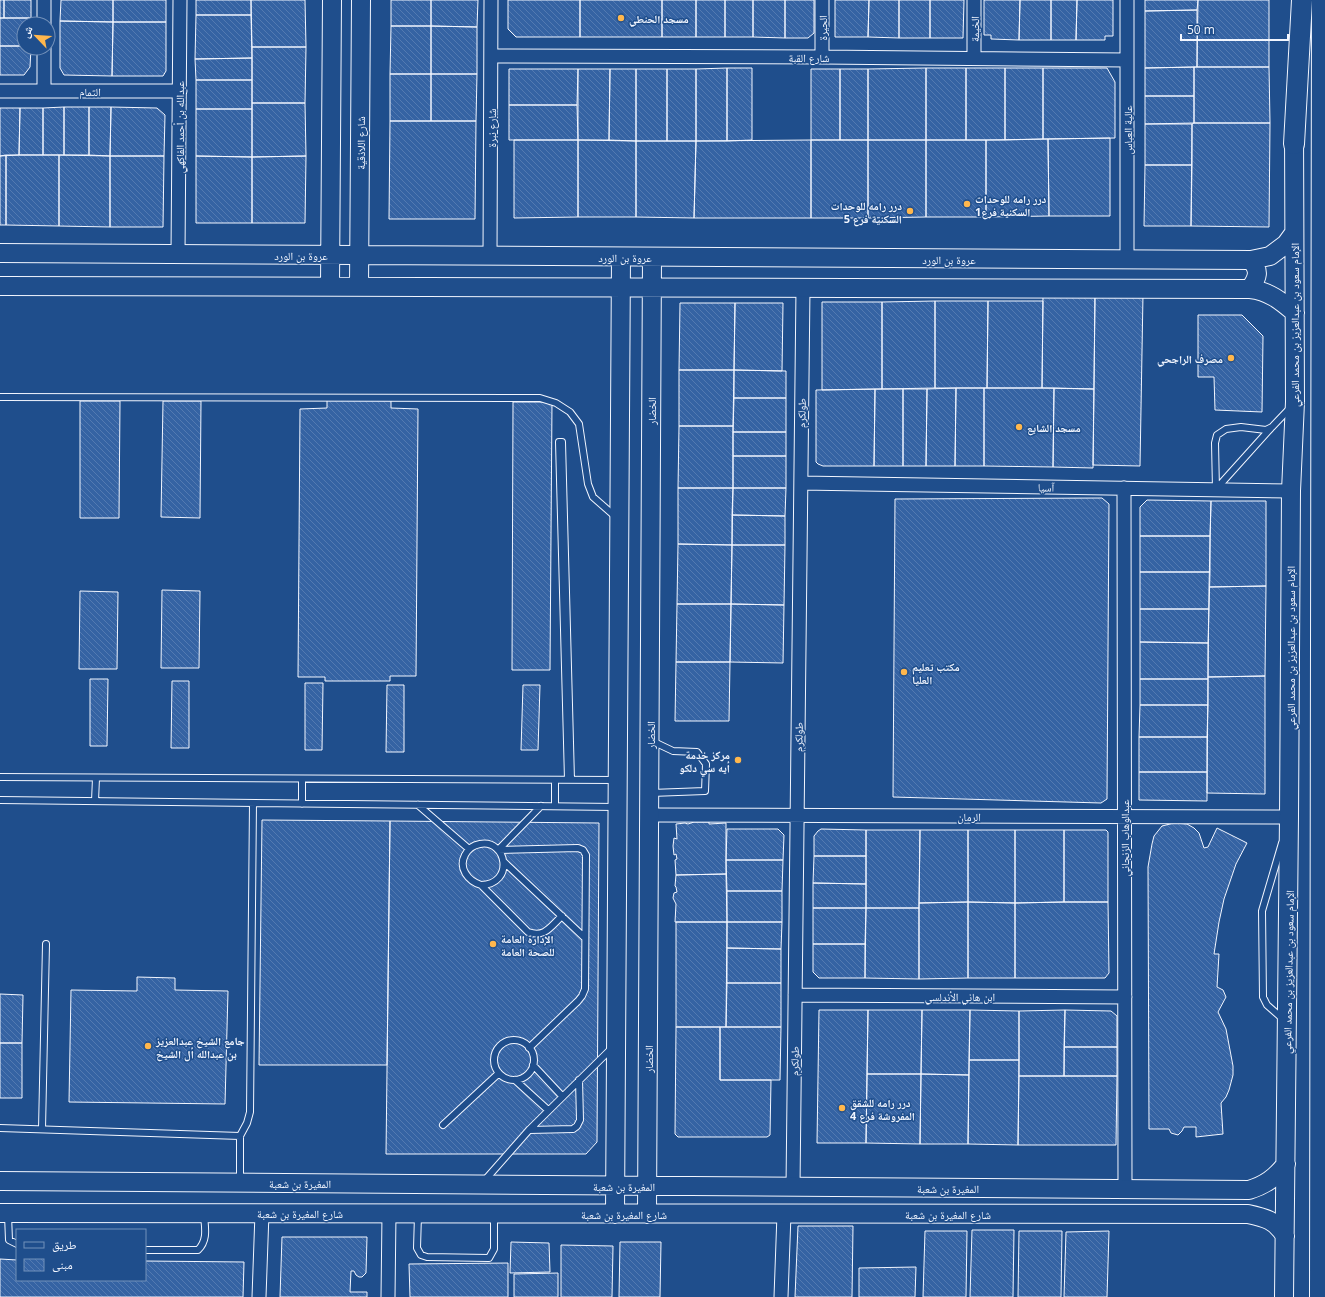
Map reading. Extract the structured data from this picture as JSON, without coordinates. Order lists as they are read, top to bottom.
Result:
{
  "streets": {
    "street": [
      "الحيرة",
      "الخيمة",
      "شارع القبة",
      "التمام",
      "عبدالله بن أحمد الفاكهي",
      "شارع نبرة",
      "عالية العباس",
      "شارع اللاذقية",
      "عروة بن الورد",
      "الإمام سعود بن عبدالعزيز بن محمد الفرعي",
      "الخضار",
      "طولكرم",
      "آسيا",
      "الرمان",
      "عبدالوهاب الزنجاني",
      "ابن هاني الأندلسي",
      "المغيرة بن شعبة",
      "شارع المغيرة بن شعبة"
    ]
  },
  "crossings": [
    ["الحيرة", "شارع القبة"],
    ["الخيمة", "شارع القبة"],
    ["شارع القبة", "شارع نبرة"],
    ["شارع القبة", "عالية العباس"],
    ["التمام", "عبدالله بن أحمد الفاكهي"],
    ["عبدالله بن أحمد الفاكهي", "عروة بن الورد"],
    ["شارع نبرة", "عروة بن الورد"],
    ["عالية العباس", "عروة بن الورد"],
    ["شارع اللاذقية", "عروة بن الورد"],
    ["عروة بن الورد", "الإمام سعود بن عبدالعزيز بن محمد الفرعي"],
    ["عروة بن الورد", "الخضار"],
    ["الإمام سعود بن عبدالعزيز بن محمد الفرعي", "آسيا"],
    ["الإمام سعود بن عبدالعزيز بن محمد الفرعي", "الرمان"],
    ["الإمام سعود بن عبدالعزيز بن محمد الفرعي", "شارع المغيرة بن شعبة"],
    ["الخضار", "الرمان"],
    ["الخضار", "المغيرة بن شعبة"],
    ["الخضار", "شارع المغيرة بن شعبة"],
    ["طولكرم", "آسيا"],
    ["طولكرم", "الرمان"],
    ["طولكرم", "ابن هاني الأندلسي"],
    ["طولكرم", "المغيرة بن شعبة"],
    ["آسيا", "عبدالوهاب الزنجاني"],
    ["الرمان", "عبدالوهاب الزنجاني"],
    ["عبدالوهاب الزنجاني", "ابن هاني الأندلسي"],
    ["عبدالوهاب الزنجاني", "المغيرة بن شعبة"]
  ],
  "places": [
    "مسجد الحنطي",
    "درر رامه للوحدات السكنية فرع1",
    "درر رامه للوحدات السكنية فرع 5",
    "مصرف الراجحي",
    "مسجد الشايع",
    "مكتب تعليم العليا",
    "مركز خدمة أيه سي دلكو",
    "الإدارة العامة للصحة العامة",
    "جامع الشيخ عبدالعزيز بن عبدالله أل الشيخ",
    "درر رامه للشقق المفروشة فرع 4"
  ],
  "legend": ["طريق", "مبنى"],
  "scale_bar": "50 m",
  "north": "top left"
}
